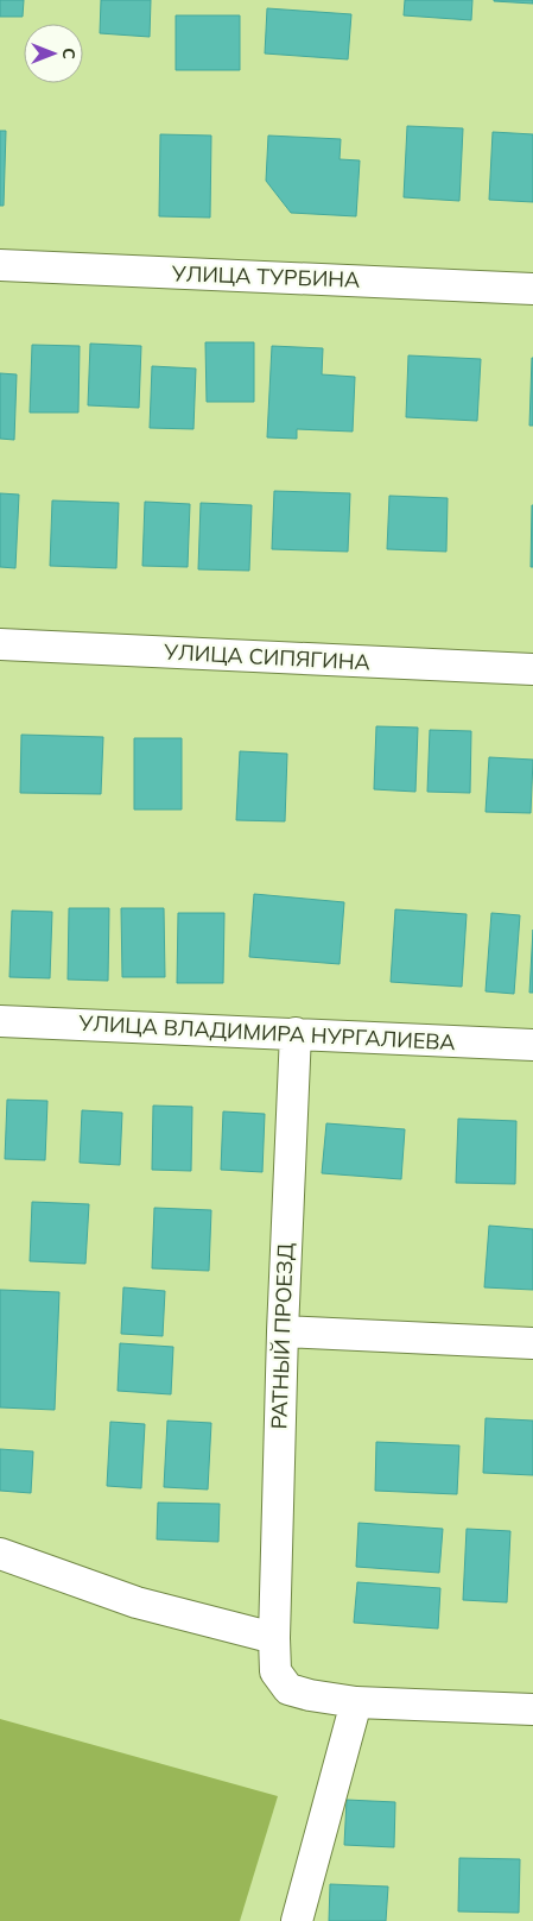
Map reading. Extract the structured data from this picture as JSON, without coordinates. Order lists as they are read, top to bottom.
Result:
{
  "streets": {
    "street": [
      "УЛИЦА ТУРБИНА",
      "УЛИЦА СИПЯГИНА",
      "УЛИЦА ВЛАДИМИРА НУРГАЛИЕВА",
      "РАТНЫЙ ПРОЕЗД"
    ]
  },
  "crossings": [
    ["УЛИЦА ВЛАДИМИРА НУРГАЛИЕВА", "РАТНЫЙ ПРОЕЗД"]
  ],
  "north": "right"
}
